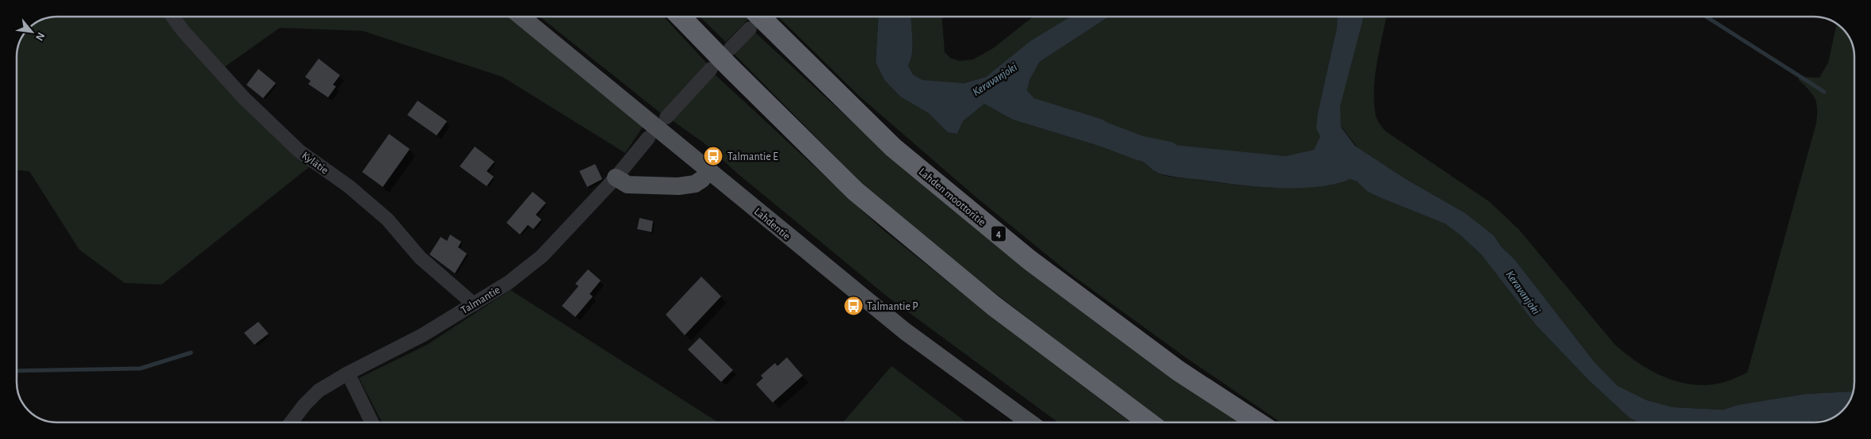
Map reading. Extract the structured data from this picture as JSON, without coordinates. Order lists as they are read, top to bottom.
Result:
{
  "streets": {
    "highway": ["Lahden moottoritie", "4"],
    "main road": ["Lahdentie"],
    "street": ["Kylätie", "Talmantie"]
  },
  "crossings": [
    ["Kylätie", "Talmantie"]
  ],
  "water": ["Keravanjoki"],
  "places": {
    "bus stop": ["Talmantie E", "Talmantie P"]
  },
  "north": "bottom right"
}
